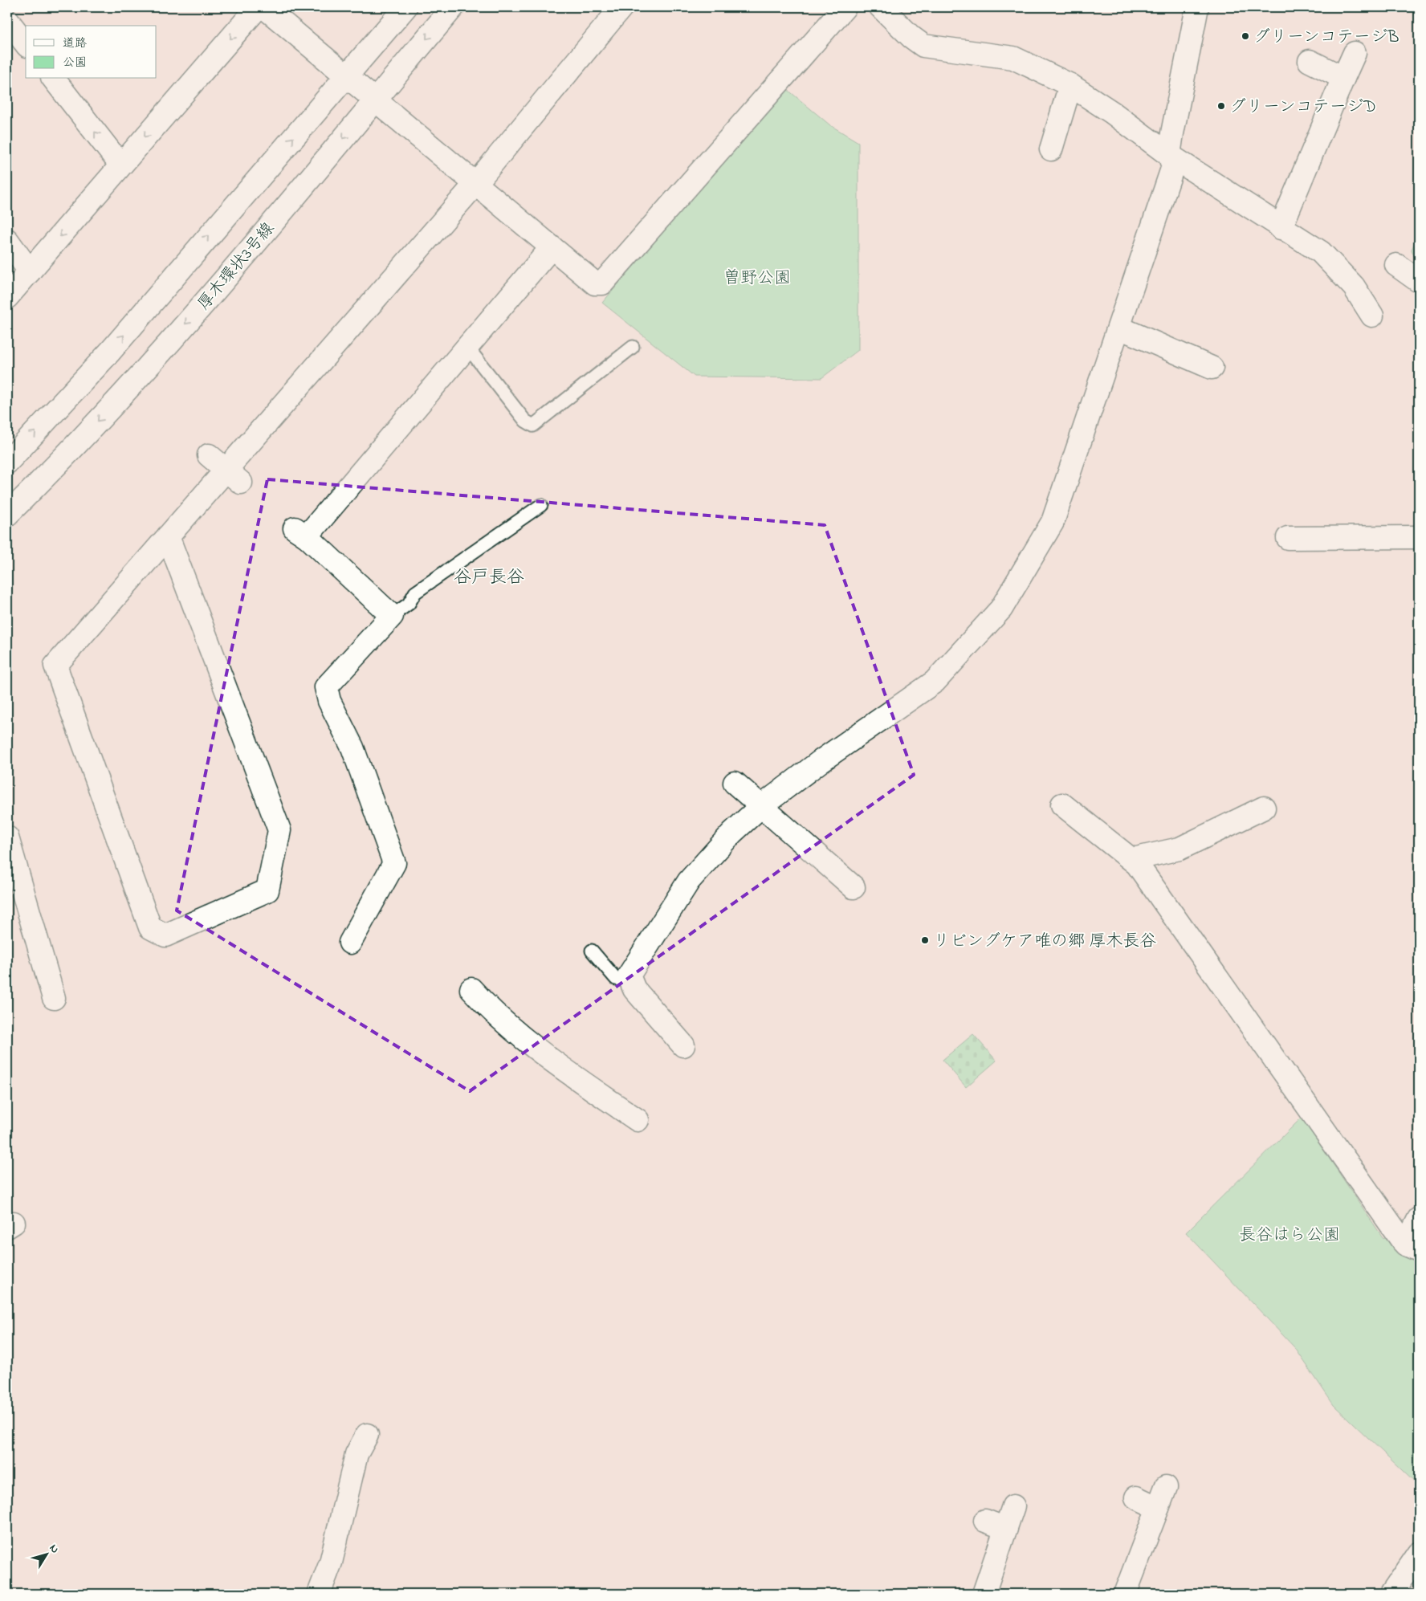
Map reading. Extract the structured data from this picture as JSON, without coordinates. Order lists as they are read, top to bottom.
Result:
{
  "streets": {
    "street": ["厚木環状3号線"]
  },
  "districts": ["谷戸長谷"],
  "parks": ["曽野公園", "長谷はら公園"],
  "places": ["グリーンコテージB", "グリーンコテージD", "リビングケア唯の郷 厚木長谷"],
  "legend": ["道路", "公園"],
  "north": "top right"
}
